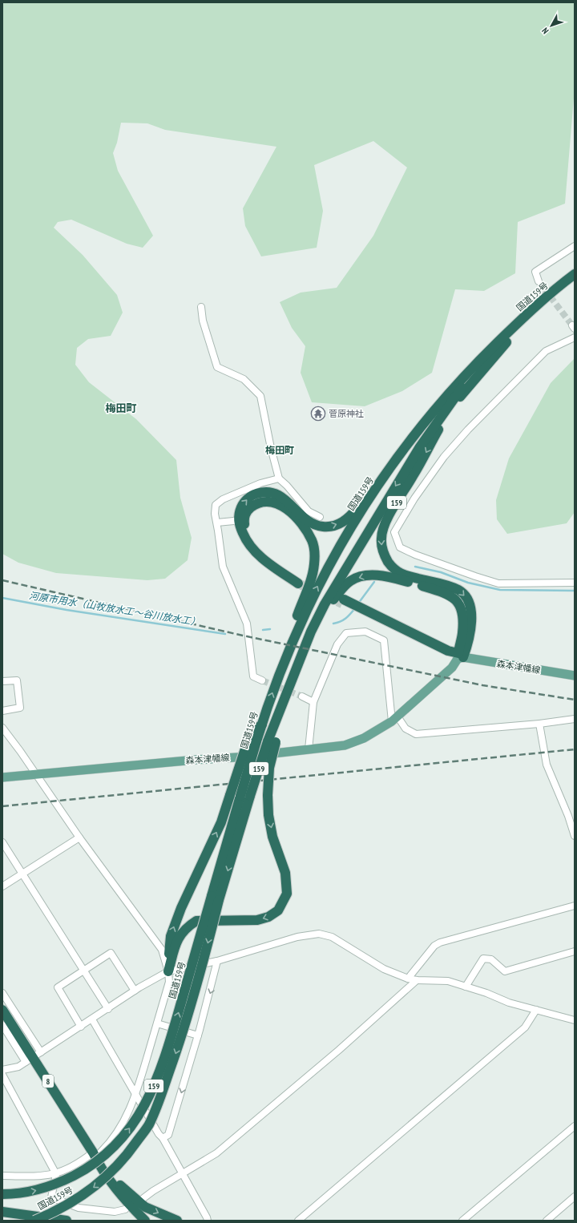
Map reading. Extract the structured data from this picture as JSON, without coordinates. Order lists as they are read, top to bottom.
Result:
{
  "streets": {
    "highway": ["国道159号", "159", "8"],
    "main road": ["森本津幡線"]
  },
  "crossings": [
    ["国道159号", "159"],
    ["159", "森本津幡線"]
  ],
  "districts": ["梅田町", "梅田町"],
  "water": ["河原市用水（山牧放水工～谷川放水工）"],
  "places": {
    "temple": ["菅原神社"]
  },
  "north": "bottom left"
}
